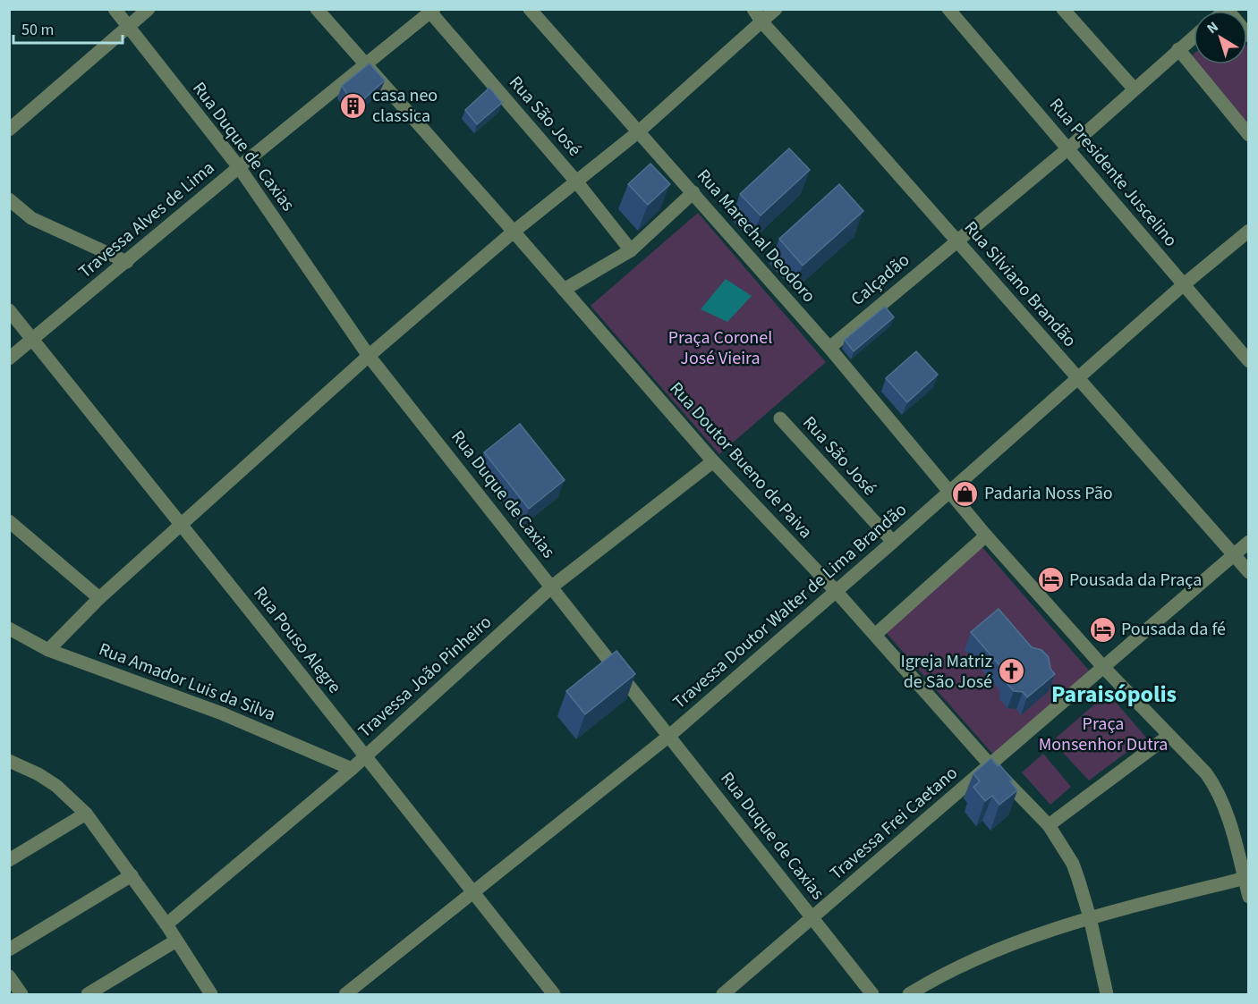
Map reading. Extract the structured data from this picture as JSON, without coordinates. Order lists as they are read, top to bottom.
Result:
{
  "streets": {
    "street": [
      "Rua São José",
      "Rua Duque de Caxias",
      "Rua Presidente Juscelino",
      "Travessa Alves de Lima",
      "Rua Marechal Deodoro",
      "Calçadão",
      "Rua Silviano Brandão",
      "Rua Doutor Bueno de Paiva",
      "Travessa Doutor Walter de Lima Brandão",
      "Rua Pouso Alegre",
      "Travessa João Pinheiro",
      "Rua Amador Luis da Silva",
      "Travessa Frei Caetano"
    ]
  },
  "crossings": [
    ["Rua São José", "Travessa Alves de Lima"],
    ["Rua São José", "Travessa Doutor Walter de Lima Brandão"],
    ["Rua Duque de Caxias", "Travessa Alves de Lima"],
    ["Rua Duque de Caxias", "Travessa Doutor Walter de Lima Brandão"],
    ["Rua Duque de Caxias", "Travessa João Pinheiro"],
    ["Rua Duque de Caxias", "Travessa Frei Caetano"],
    ["Rua Presidente Juscelino", "Calçadão"],
    ["Rua Presidente Juscelino", "Travessa Doutor Walter de Lima Brandão"],
    ["Travessa Alves de Lima", "Rua Doutor Bueno de Paiva"],
    ["Travessa Alves de Lima", "Rua Pouso Alegre"],
    ["Rua Marechal Deodoro", "Calçadão"],
    ["Rua Marechal Deodoro", "Travessa Doutor Walter de Lima Brandão"],
    ["Calçadão", "Rua Silviano Brandão"],
    ["Rua Silviano Brandão", "Travessa Doutor Walter de Lima Brandão"],
    ["Rua Doutor Bueno de Paiva", "Travessa Doutor Walter de Lima Brandão"],
    ["Rua Doutor Bueno de Paiva", "Travessa João Pinheiro"],
    ["Rua Doutor Bueno de Paiva", "Travessa Frei Caetano"],
    ["Travessa Doutor Walter de Lima Brandão", "Rua Pouso Alegre"],
    ["Rua Pouso Alegre", "Travessa João Pinheiro"],
    ["Travessa João Pinheiro", "Rua Amador Luis da Silva"]
  ],
  "districts": ["Paraisópolis"],
  "parks": ["Praça Coronel José Vieira", "Praça Monsenhor Dutra"],
  "places": {
    "building": ["casa neo classica"],
    "shop": ["Padaria Noss Pão"],
    "hotel": ["Pousada da Praça", "Pousada da fé"],
    "church": ["Igreja Matriz de São José"]
  },
  "scale_bar": "50 m",
  "north": "top left"
}
